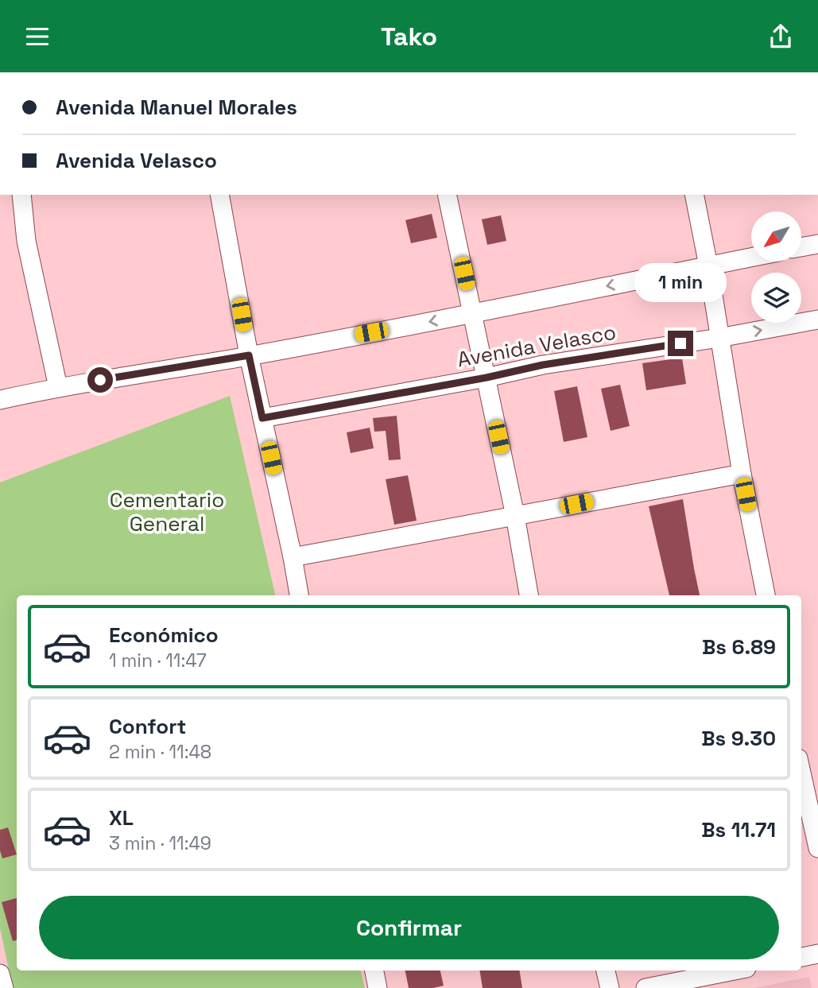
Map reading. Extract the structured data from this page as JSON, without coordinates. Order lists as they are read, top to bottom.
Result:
{
  "streets": {
    "street": ["Avenida Velasco"]
  },
  "parks": ["Cementario General"],
  "north": "bottom left",
  "page": {
    "header": "Tako",
    "banner": ["Avenida Manuel Morales", "Avenida Velasco"],
    "bubble": "1 min",
    "list": [
      {
        "name": "Económico",
        "note": "1 min · 11:47",
        "value": "Bs 6.89"
      },
      {
        "name": "Confort",
        "note": "2 min · 11:48",
        "value": "Bs 9.30"
      },
      {
        "name": "XL",
        "note": "3 min · 11:49",
        "value": "Bs 11.71"
      }
    ],
    "buttons": "Confirmar"
  }
}
